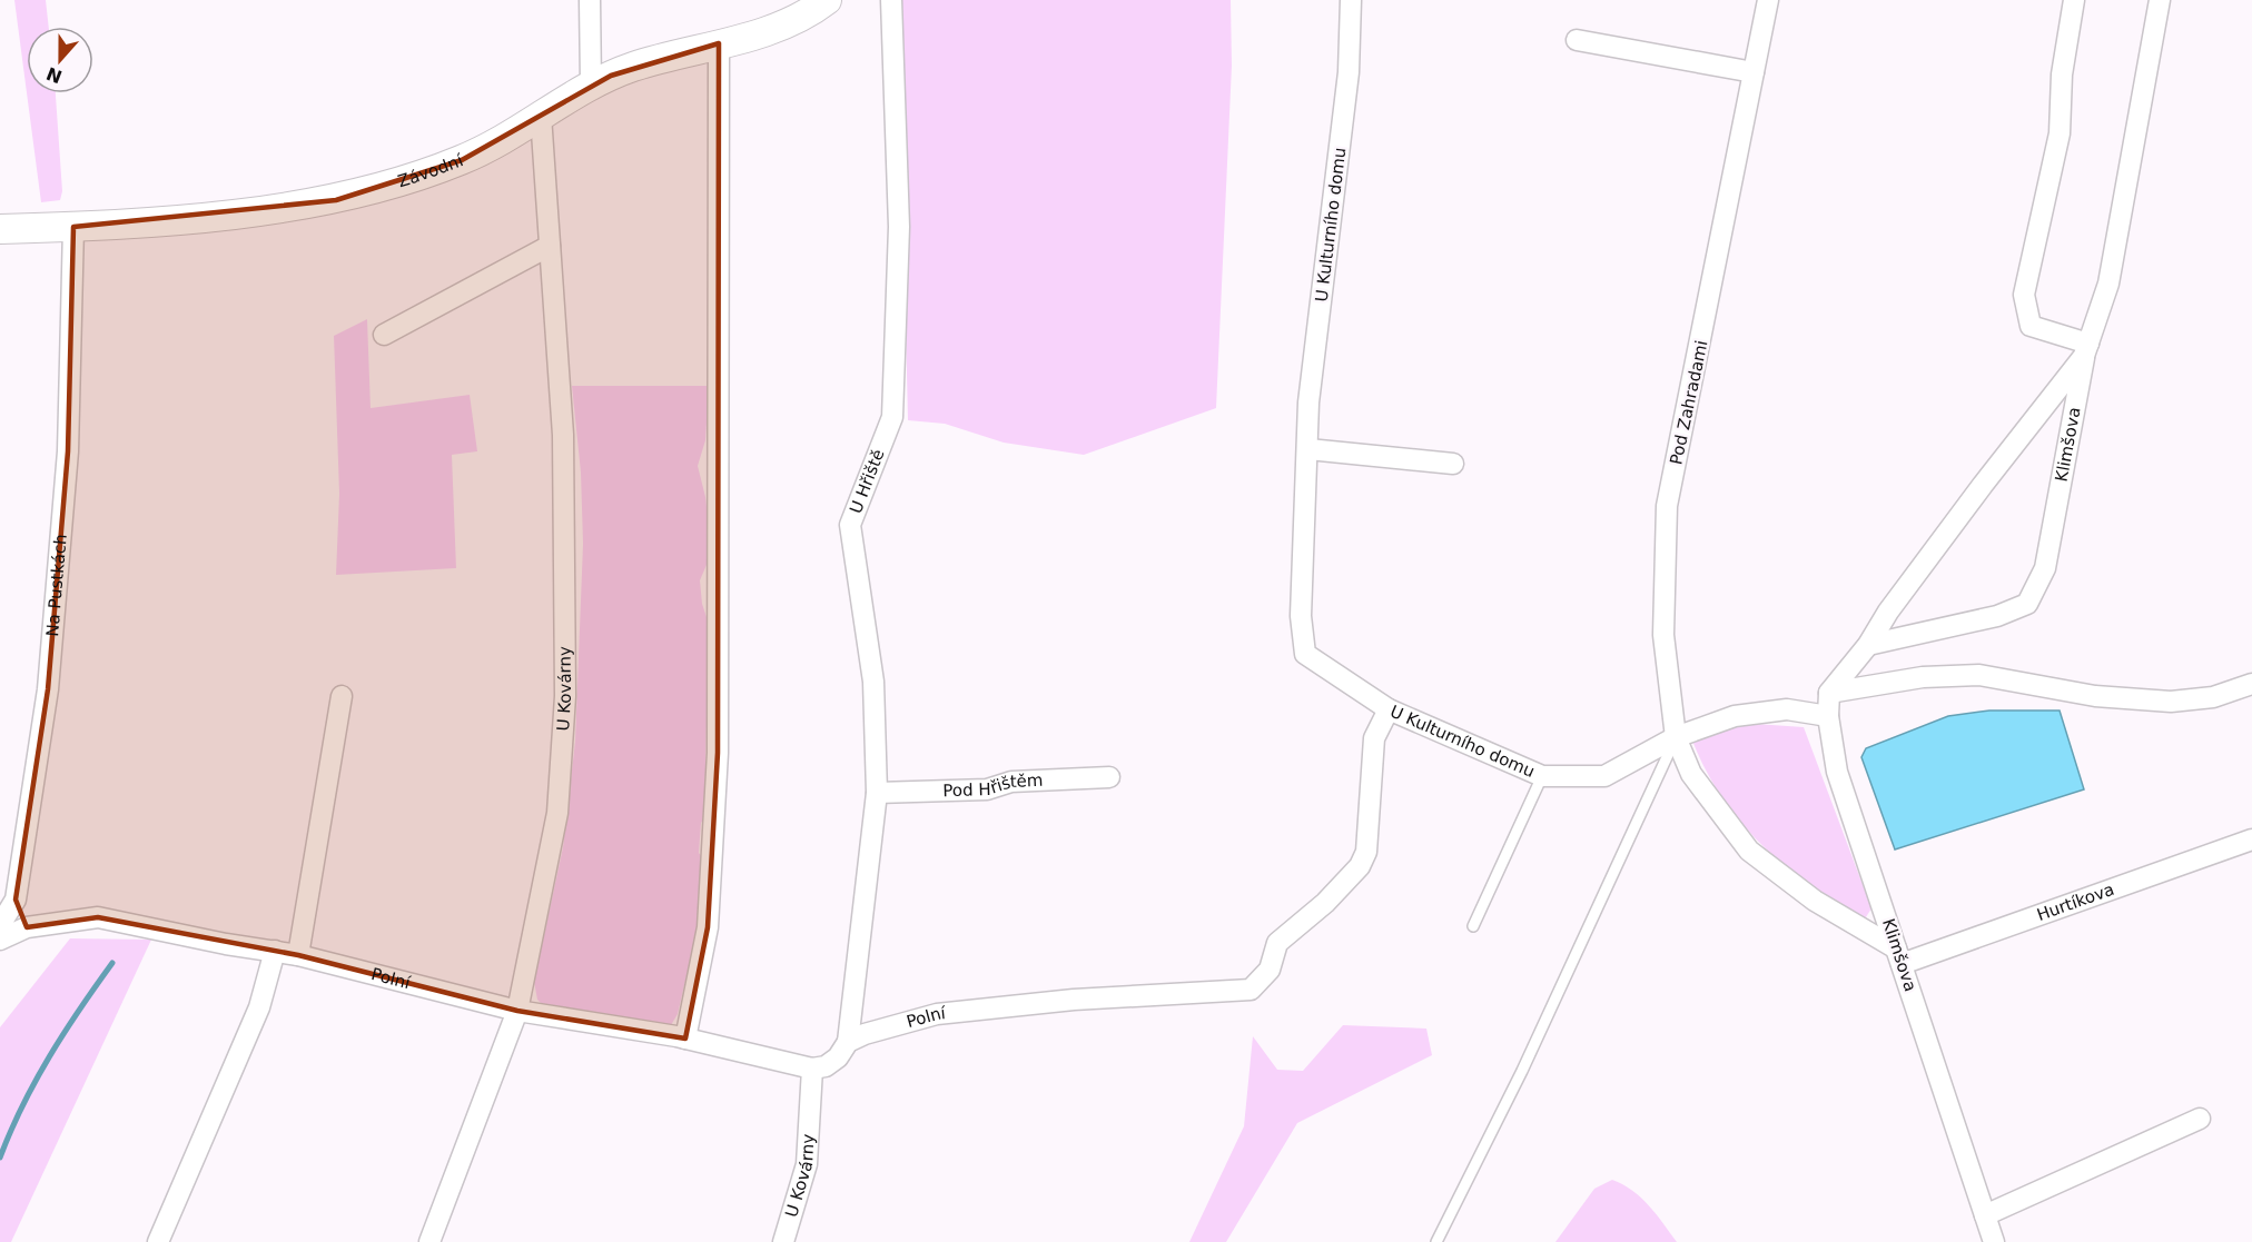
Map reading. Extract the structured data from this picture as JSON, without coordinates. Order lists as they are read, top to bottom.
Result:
{
  "streets": {
    "street": [
      "Závodní",
      "U Kulturního domu",
      "Pod Zahradami",
      "Klimšova",
      "U Hřiště",
      "Na Pustkách",
      "U Kovárny",
      "Pod Hřištěm",
      "Hurtíkova",
      "Polní"
    ]
  },
  "crossings": [
    ["Závodní", "Na Pustkách"],
    ["Závodní", "U Kovárny"],
    ["U Kulturního domu", "Pod Zahradami"],
    ["U Kulturního domu", "Klimšova"],
    ["U Kulturního domu", "Polní"],
    ["Pod Zahradami", "Klimšova"],
    ["Pod Zahradami", "Hurtíkova"],
    ["Klimšova", "Hurtíkova"],
    ["U Hřiště", "Pod Hřištěm"],
    ["U Hřiště", "Polní"],
    ["U Kovárny", "Polní"]
  ],
  "north": "bottom"
}
